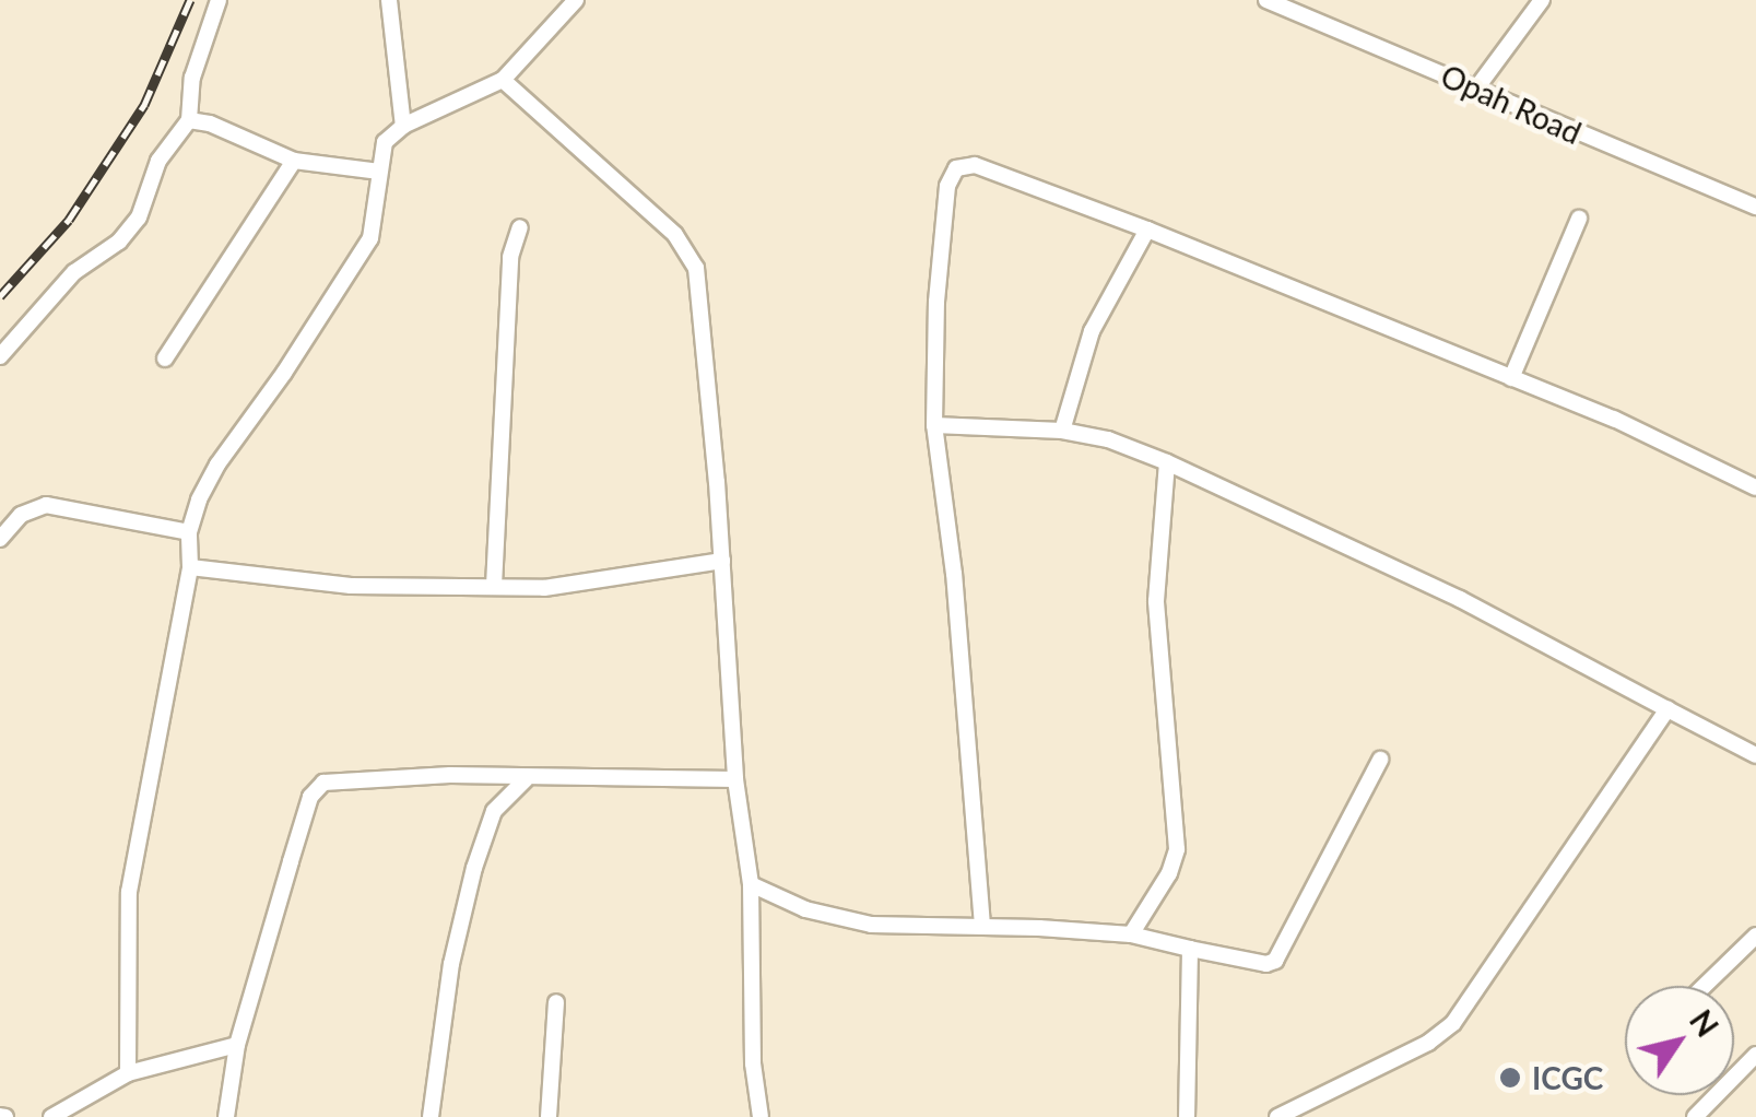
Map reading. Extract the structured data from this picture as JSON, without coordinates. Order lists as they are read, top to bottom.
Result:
{
  "streets": {
    "street": ["Opah Road"]
  },
  "places": ["ICGC"],
  "north": "top right"
}
